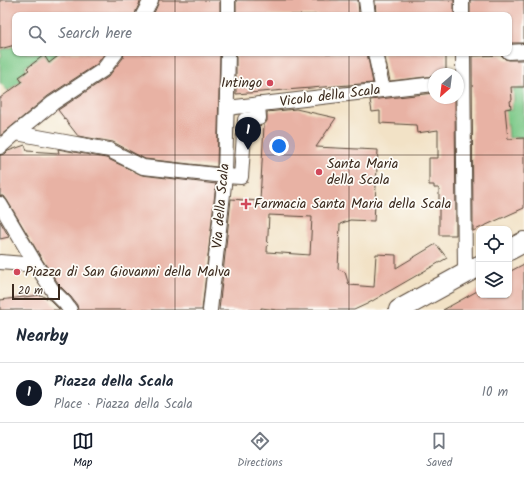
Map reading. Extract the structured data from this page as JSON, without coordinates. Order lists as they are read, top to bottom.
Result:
{
  "streets": {
    "street": ["Vicolo della Scala", "Via della Scala"]
  },
  "crossings": [
    ["Vicolo della Scala", "Via della Scala"]
  ],
  "places": {
    "other": ["Intingo", "Santa Maria della Scala", "Piazza di San Giovanni della Malva"],
    "health": ["Farmacia Santa Maria della Scala"]
  },
  "scale_bar": "20 m",
  "north": "bottom left",
  "page": {
    "search": "Search here",
    "pins": "1",
    "scale": "20 m",
    "heading": "Nearby",
    "list": [
      {
        "mark": "1",
        "name": "Piazza della Scala",
        "note": "Place · Piazza della Scala",
        "value": "10 m"
      }
    ],
    "nav": ["Map", "Directions", "Saved"]
  }
}
